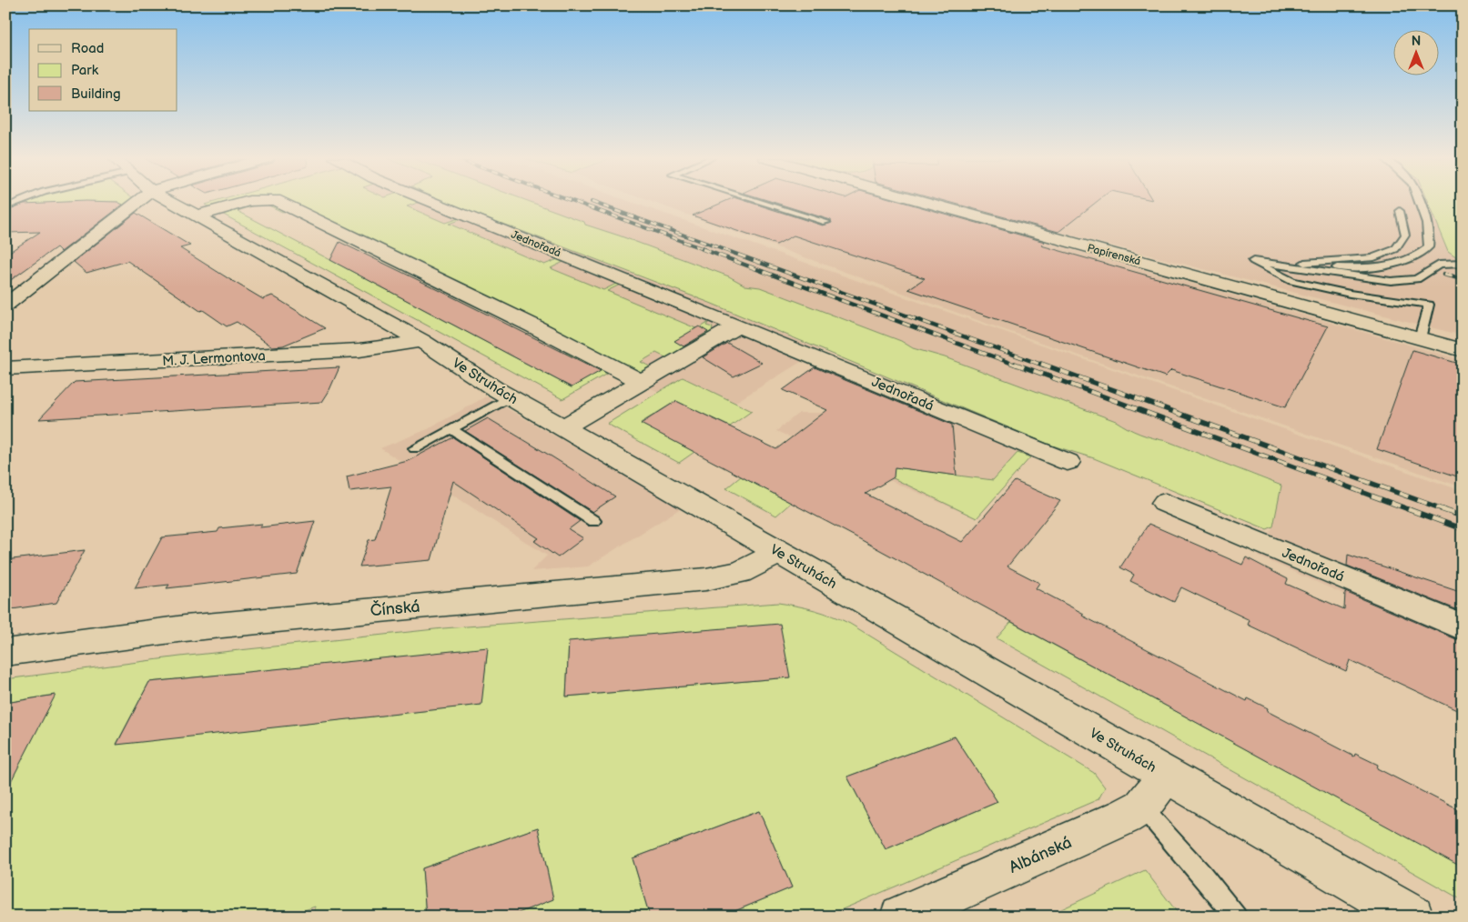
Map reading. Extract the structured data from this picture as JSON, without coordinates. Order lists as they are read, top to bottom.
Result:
{
  "streets": {
    "street": [
      "Jednořadá",
      "Papírenská",
      "M. J. Lermontova",
      "Ve Struhách",
      "Čínská",
      "Albánská"
    ]
  },
  "crossings": [
    ["M. J. Lermontova", "Ve Struhách"],
    ["Ve Struhách", "Čínská"],
    ["Ve Struhách", "Albánská"]
  ],
  "legend": ["Road", "Park", "Building"],
  "north": "top"
}
